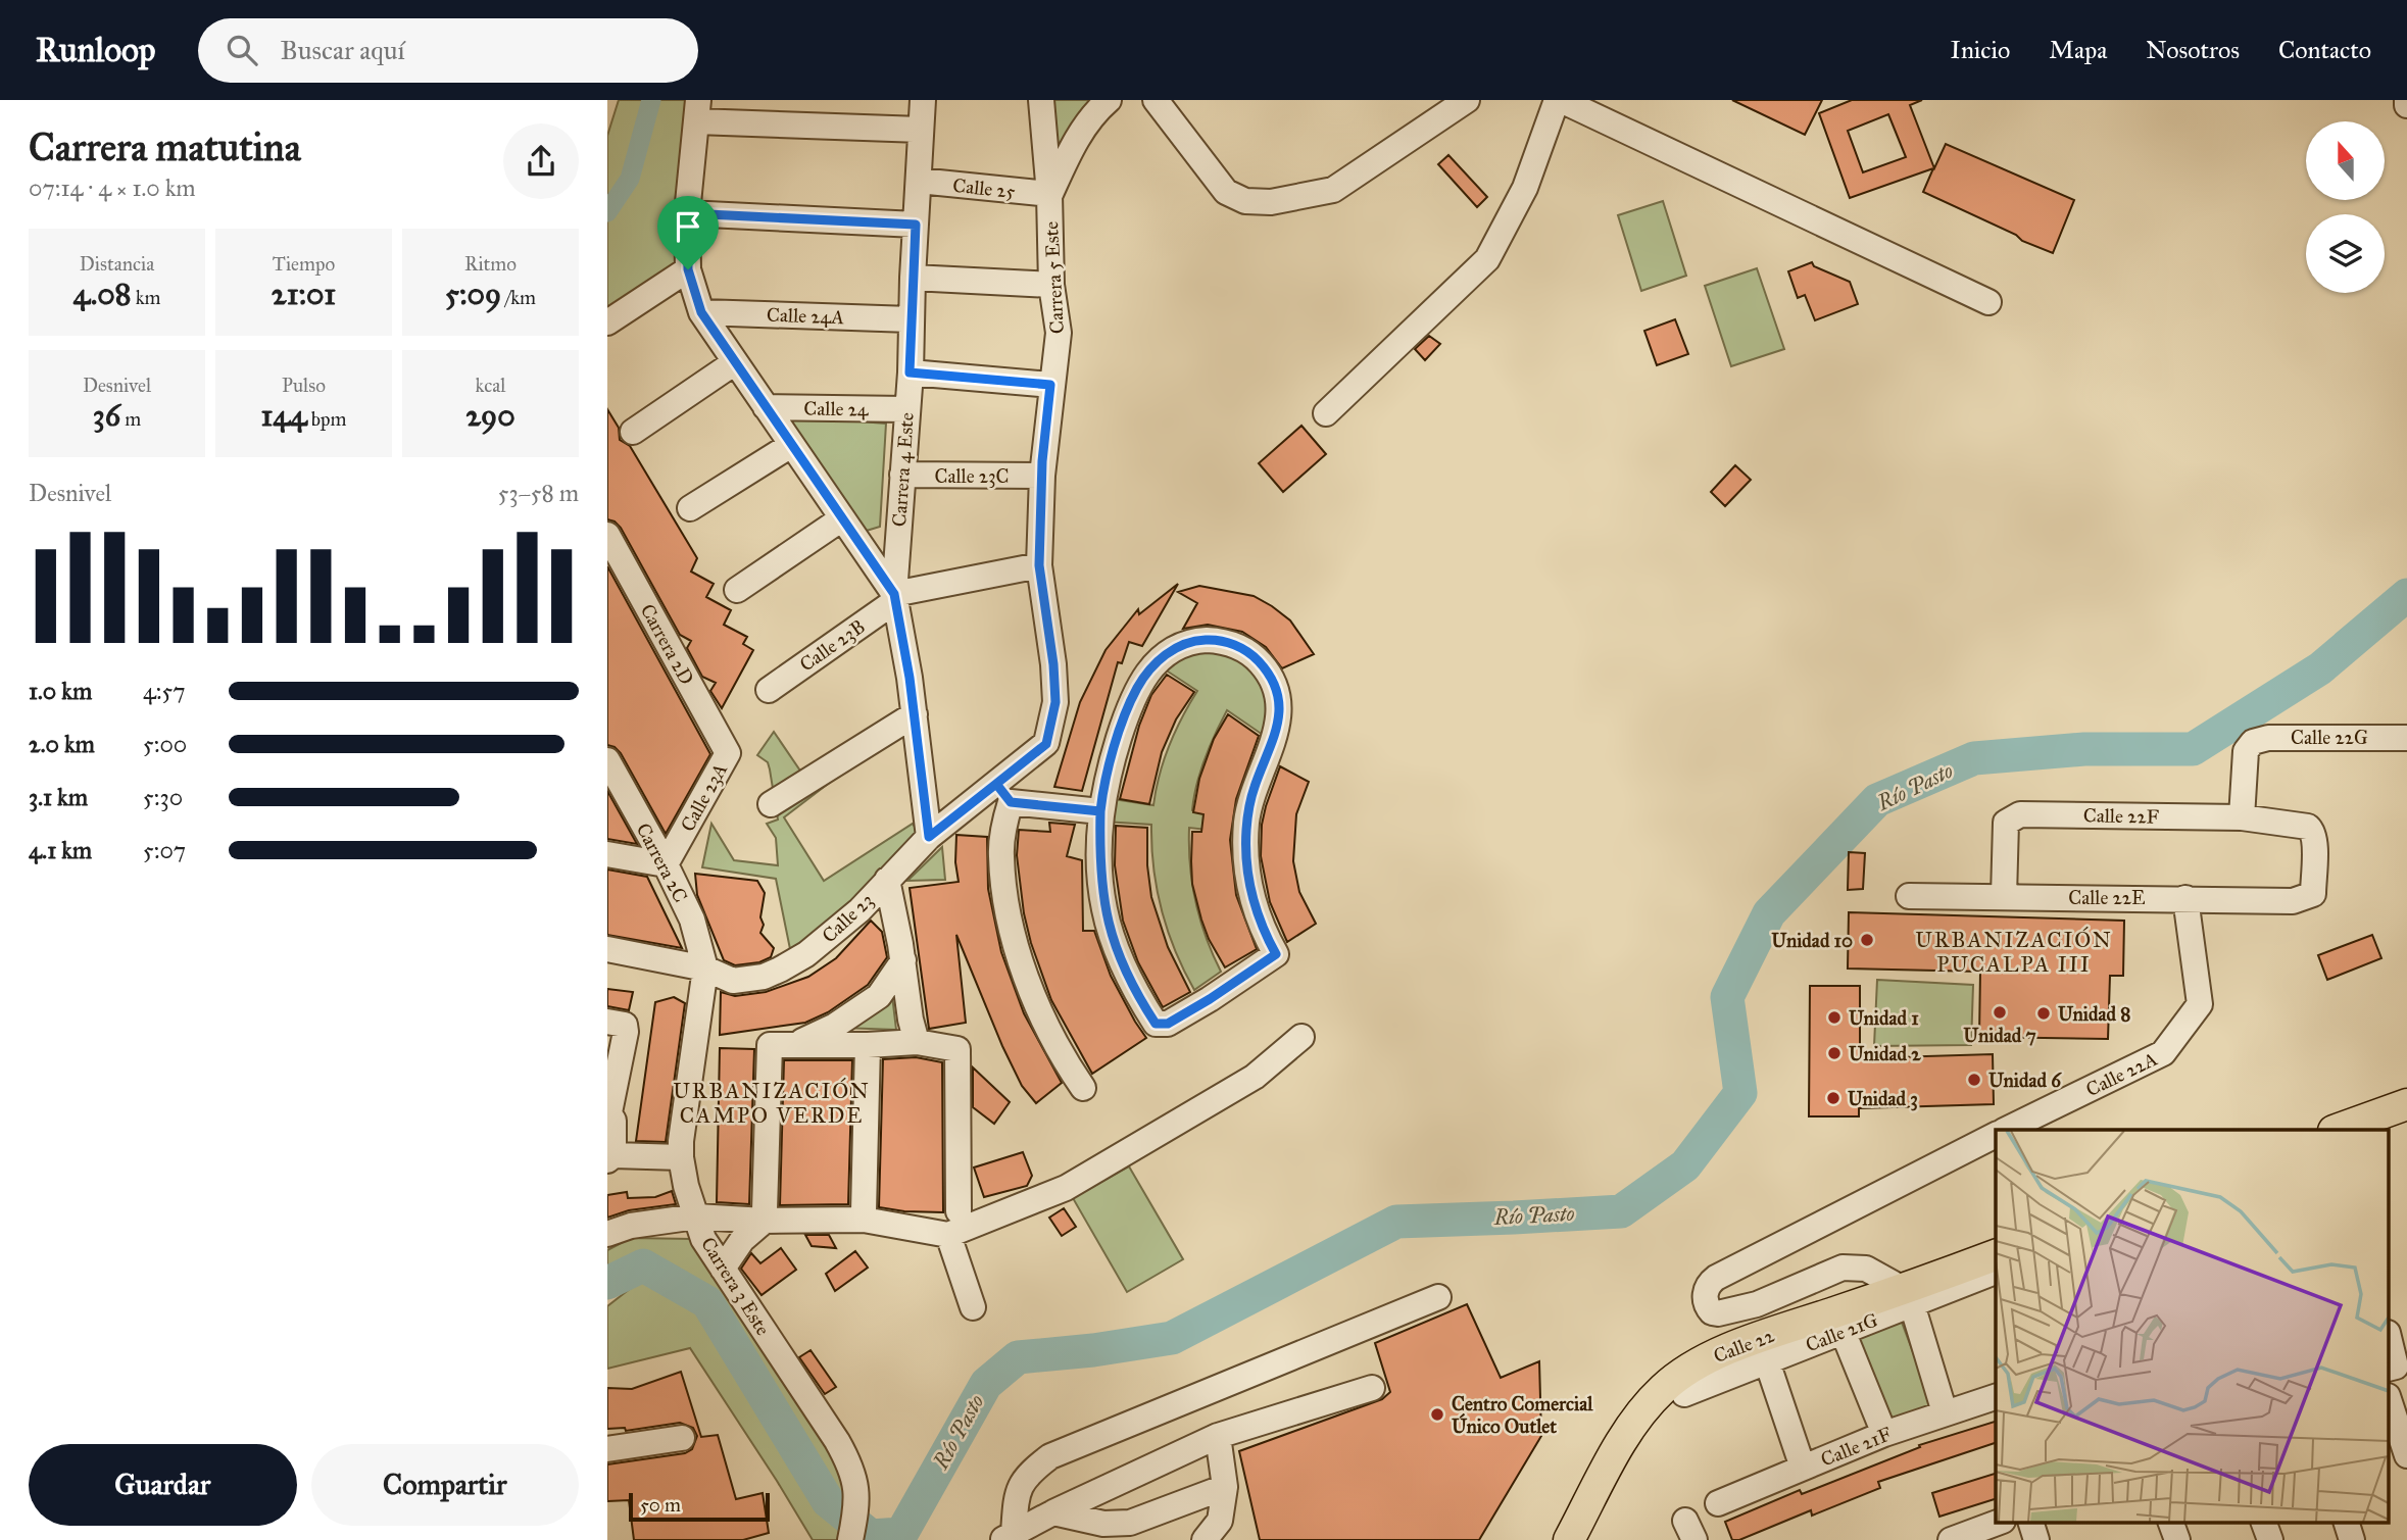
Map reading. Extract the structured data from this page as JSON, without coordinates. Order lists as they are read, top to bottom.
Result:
{
  "streets": {
    "main road": ["Calle 22"],
    "street": [
      "Calle 25",
      "Carrera 5 Este",
      "Calle 24A",
      "Calle 24",
      "Carrera 4 Este",
      "Calle 23C",
      "Carrera 2D",
      "Calle 23B",
      "Calle 22G",
      "Calle 23A",
      "Calle 22F",
      "Carrera 2C",
      "Calle 22E",
      "Calle 23",
      "Calle 22A",
      "Carrera 3 Este",
      "Calle 21G",
      "Calle 21F"
    ]
  },
  "crossings": [
    ["Calle 25", "Carrera 5 Este"],
    ["Calle 25", "Carrera 4 Este"],
    ["Carrera 5 Este", "Calle 23C"],
    ["Carrera 5 Este", "Calle 23B"],
    ["Carrera 5 Este", "Calle 23"],
    ["Calle 24A", "Carrera 4 Este"],
    ["Calle 24", "Carrera 4 Este"],
    ["Carrera 4 Este", "Calle 23C"],
    ["Carrera 4 Este", "Calle 23B"],
    ["Carrera 4 Este", "Calle 23"],
    ["Carrera 2D", "Calle 23A"],
    ["Calle 22G", "Calle 22F"],
    ["Calle 23A", "Carrera 2C"],
    ["Calle 22F", "Calle 22E"],
    ["Carrera 2C", "Calle 23"],
    ["Carrera 2C", "Carrera 3 Este"],
    ["Calle 22E", "Calle 22A"],
    ["Calle 23", "Carrera 3 Este"],
    ["Calle 21G", "Calle 22"]
  ],
  "districts": ["URBANIZACIÓN PUCALPA III", "URBANIZACIÓN CAMPO VERDE"],
  "water": ["Río Pasto"],
  "places": [
    "Unidad 10",
    "Unidad 7",
    "Unidad 8",
    "Unidad 1",
    "Unidad 2",
    "Unidad 6",
    "Unidad 3",
    "Centro Comercial Único Outlet"
  ],
  "scale_bar": "50 m",
  "north": "top",
  "page": {
    "header": "Runloop",
    "search": "Buscar aquí",
    "nav": [
      "Inicio",
      "Mapa",
      "Nosotros",
      "Contacto"
    ],
    "heading": ["Carrera matutina", "07:14 · 4 × 1.0 km"],
    "stats": [
      ["Distancia", "4.08 km"],
      ["Tiempo", "21:01"],
      ["Ritmo", "5:09 /km"],
      ["Desnivel", "36 m"],
      ["Pulso", "144 bpm"],
      ["kcal", "290"]
    ],
    "chart": ["Desnivel", "53–58 m"],
    "list": [
      {
        "name": "1.0 km",
        "note": "4:57"
      },
      {
        "name": "2.0 km",
        "note": "5:00"
      },
      {
        "name": "3.1 km",
        "note": "5:30"
      },
      {
        "name": "4.1 km",
        "note": "5:07"
      }
    ],
    "buttons": ["Guardar", "Compartir"],
    "scale": "50 m"
  }
}
